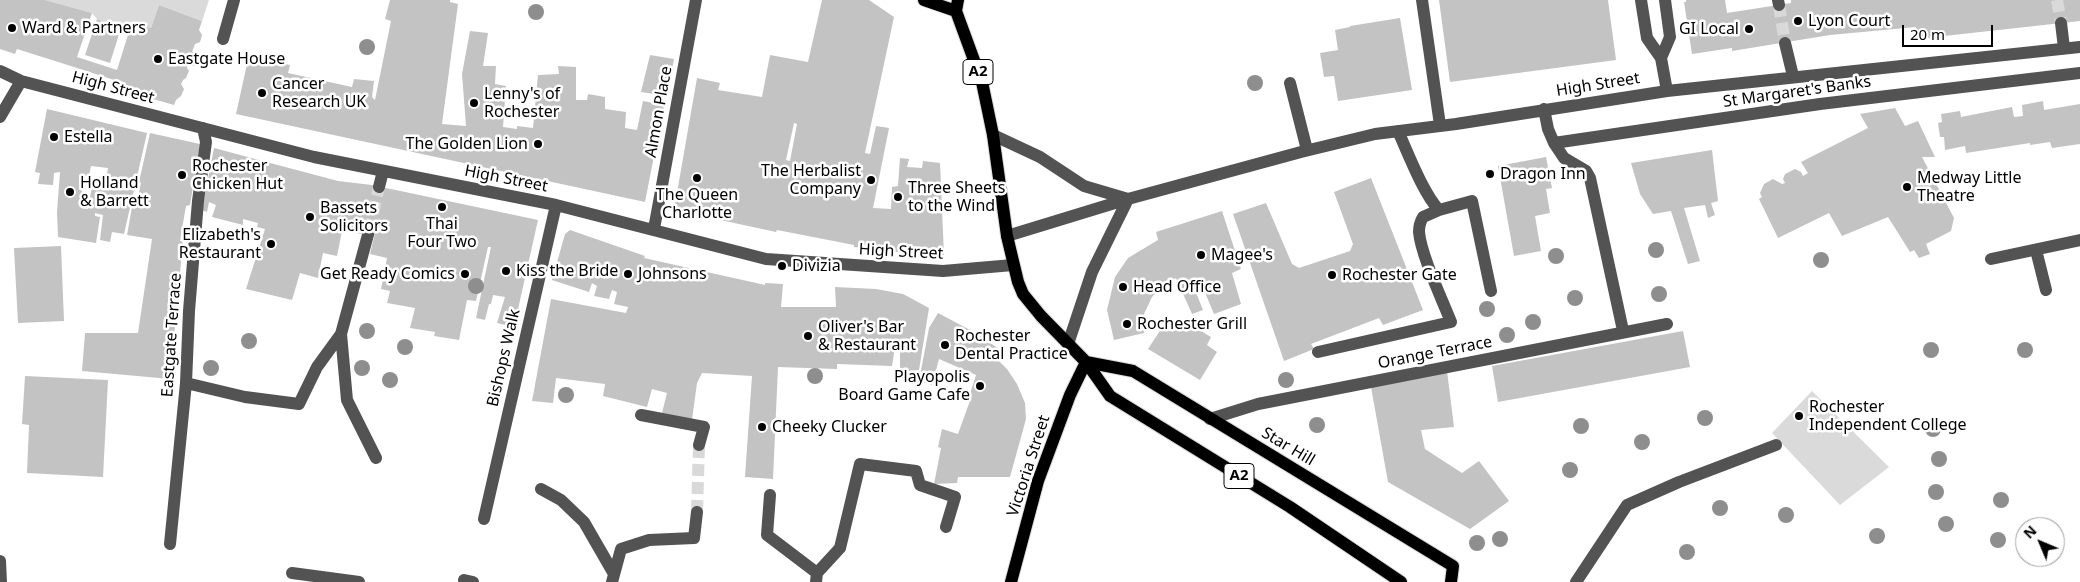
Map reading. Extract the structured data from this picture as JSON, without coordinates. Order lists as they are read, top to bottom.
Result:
{
  "streets": {
    "main road": ["A2", "Star Hill", "Victoria Street"],
    "street": [
      "High Street",
      "St Margaret's Banks",
      "Almon Place",
      "Eastgate Terrace",
      "Orange Terrace",
      "Bishops Walk"
    ]
  },
  "crossings": [
    ["A2", "High Street"],
    ["A2", "Star Hill"],
    ["A2", "Victoria Street"],
    ["High Street", "Almon Place"],
    ["High Street", "Eastgate Terrace"],
    ["High Street", "Bishops Walk"],
    ["Orange Terrace", "Star Hill"],
    ["Star Hill", "Victoria Street"]
  ],
  "places": [
    "Lyon Court",
    "Ward & Partners",
    "GI Local",
    "Eastgate House",
    "Cancer Research UK",
    "Lenny's of Rochester",
    "Estella",
    "The Golden Lion",
    "Dragon Inn",
    "Rochester Chicken Hut",
    "The Queen Charlotte",
    "The Herbalist Company",
    "Medway Little Theatre",
    "Holland & Barrett",
    "Three Sheets to the Wind",
    "Thai Four Two",
    "Bassets Solicitors",
    "Elizabeth's Restaurant",
    "Magee's",
    "Divizia",
    "Kiss the Bride",
    "Get Ready Comics",
    "Johnsons",
    "Rochester Gate",
    "Head Office",
    "Rochester Grill",
    "Oliver's Bar & Restaurant",
    "Rochester Dental Practice",
    "Playopolis Board Game Cafe",
    "Rochester Independent College",
    "Cheeky Clucker"
  ],
  "scale_bar": "20 m",
  "north": "top left"
}
